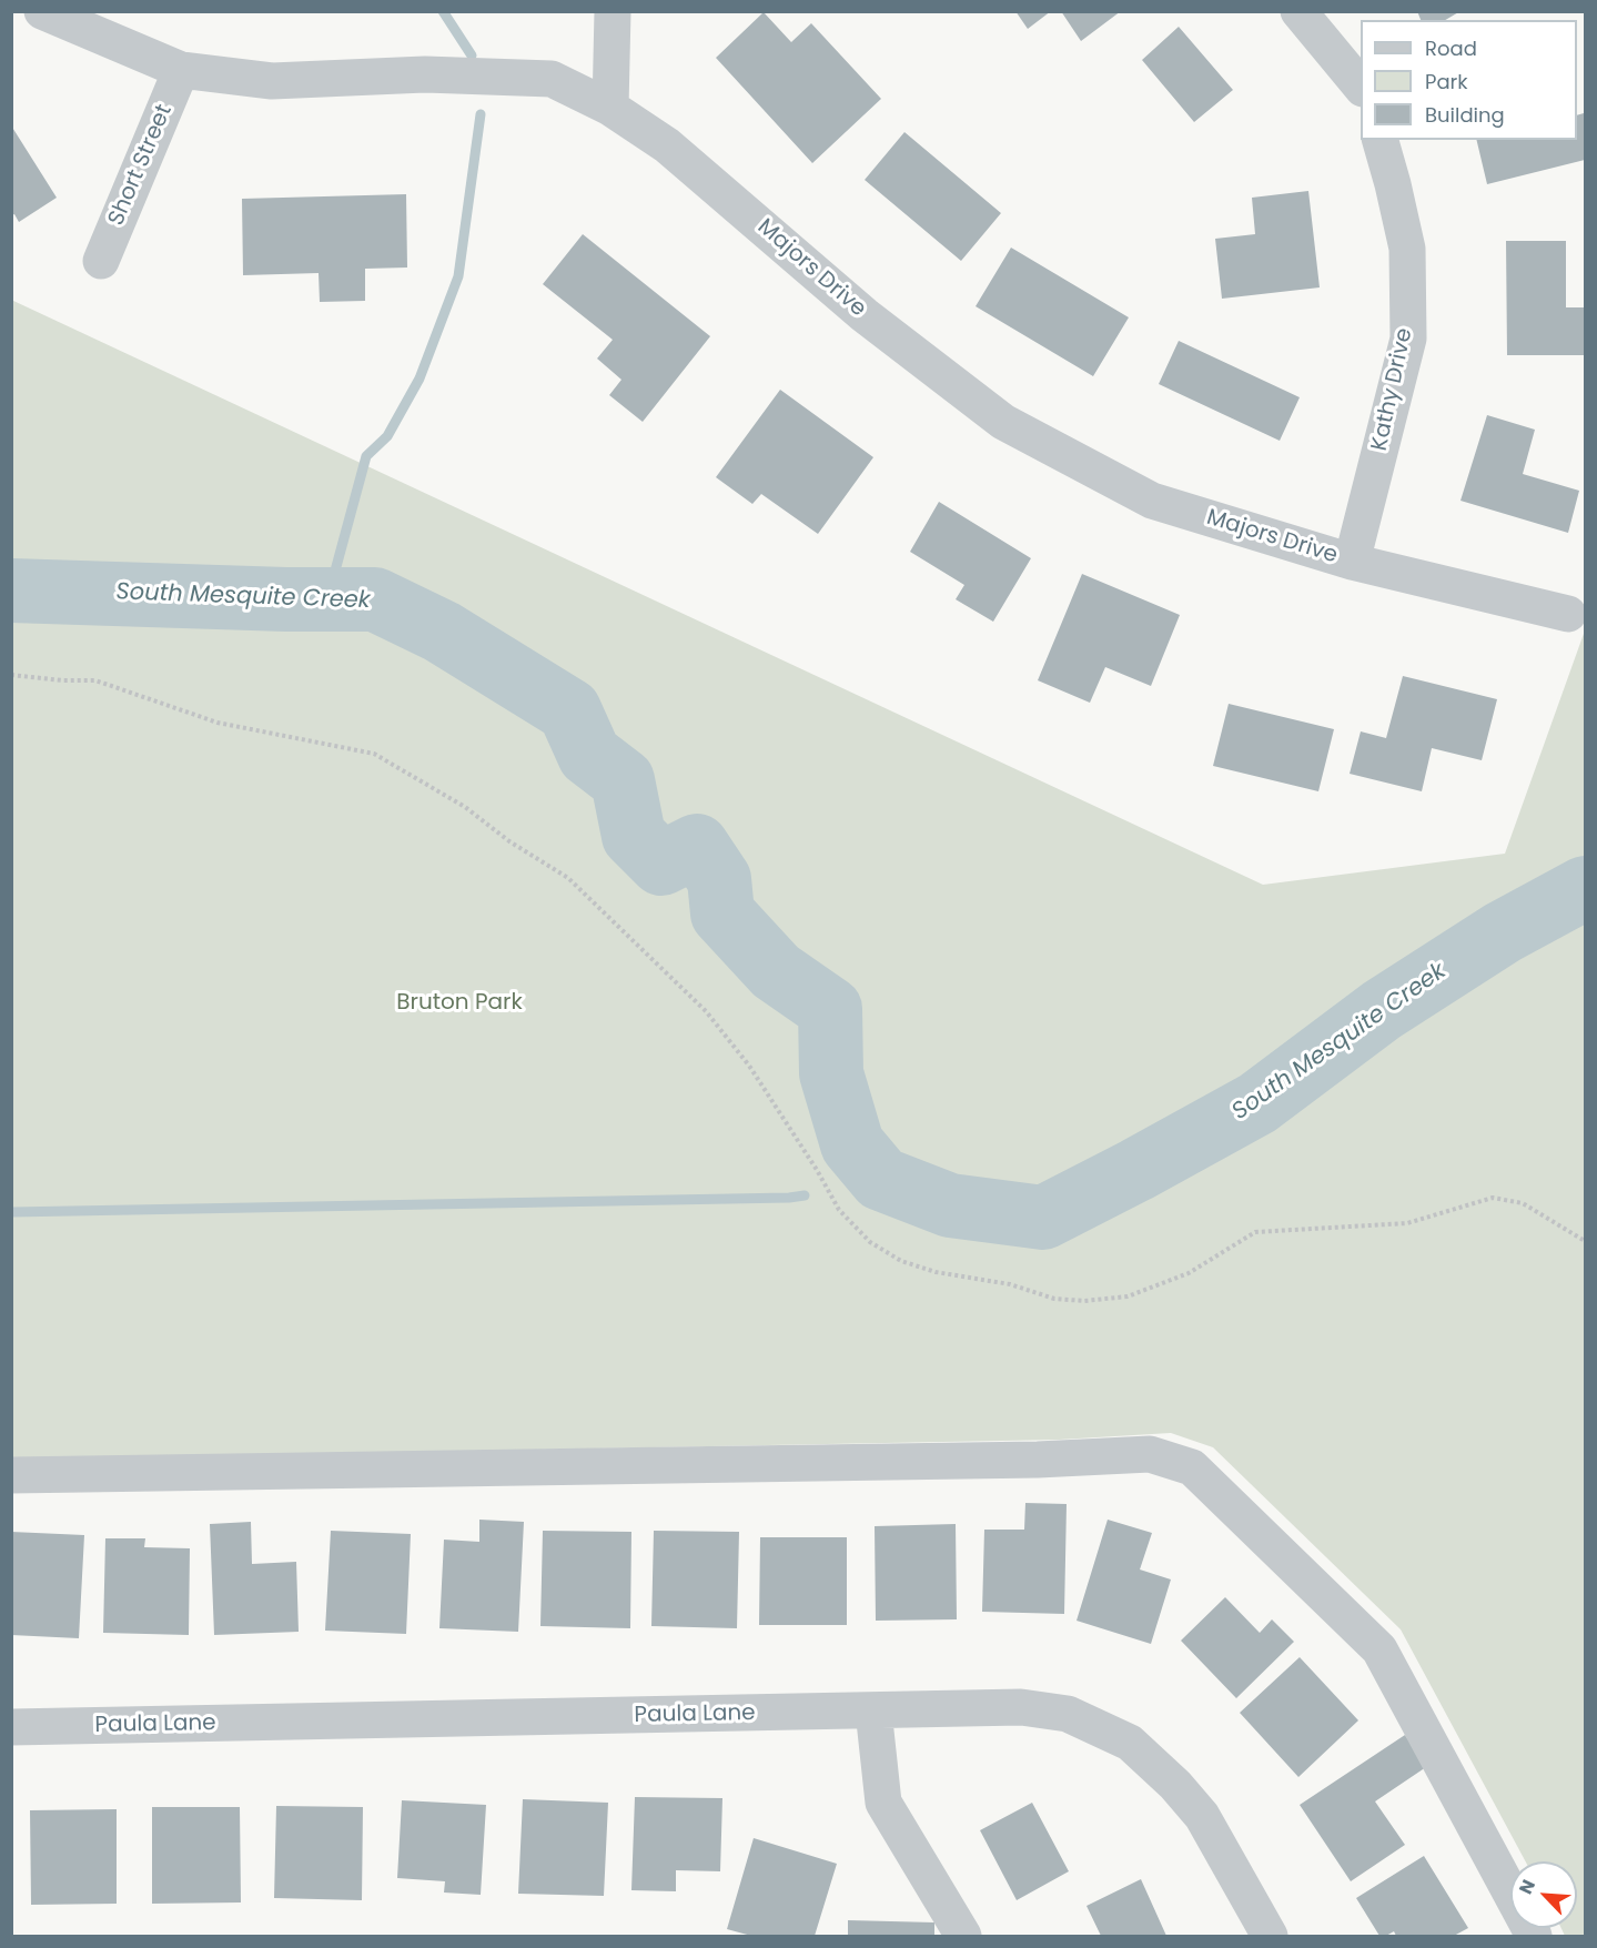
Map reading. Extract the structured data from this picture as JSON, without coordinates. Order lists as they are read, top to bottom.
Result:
{
  "streets": {
    "street": [
      "Short Street",
      "Majors Drive",
      "Kathy Drive",
      "Paula Lane"
    ]
  },
  "crossings": [
    ["Short Street", "Majors Drive"],
    ["Majors Drive", "Kathy Drive"]
  ],
  "water": ["South Mesquite Creek"],
  "parks": ["Bruton Park"],
  "legend": ["Road", "Park", "Building"],
  "north": "top left"
}
